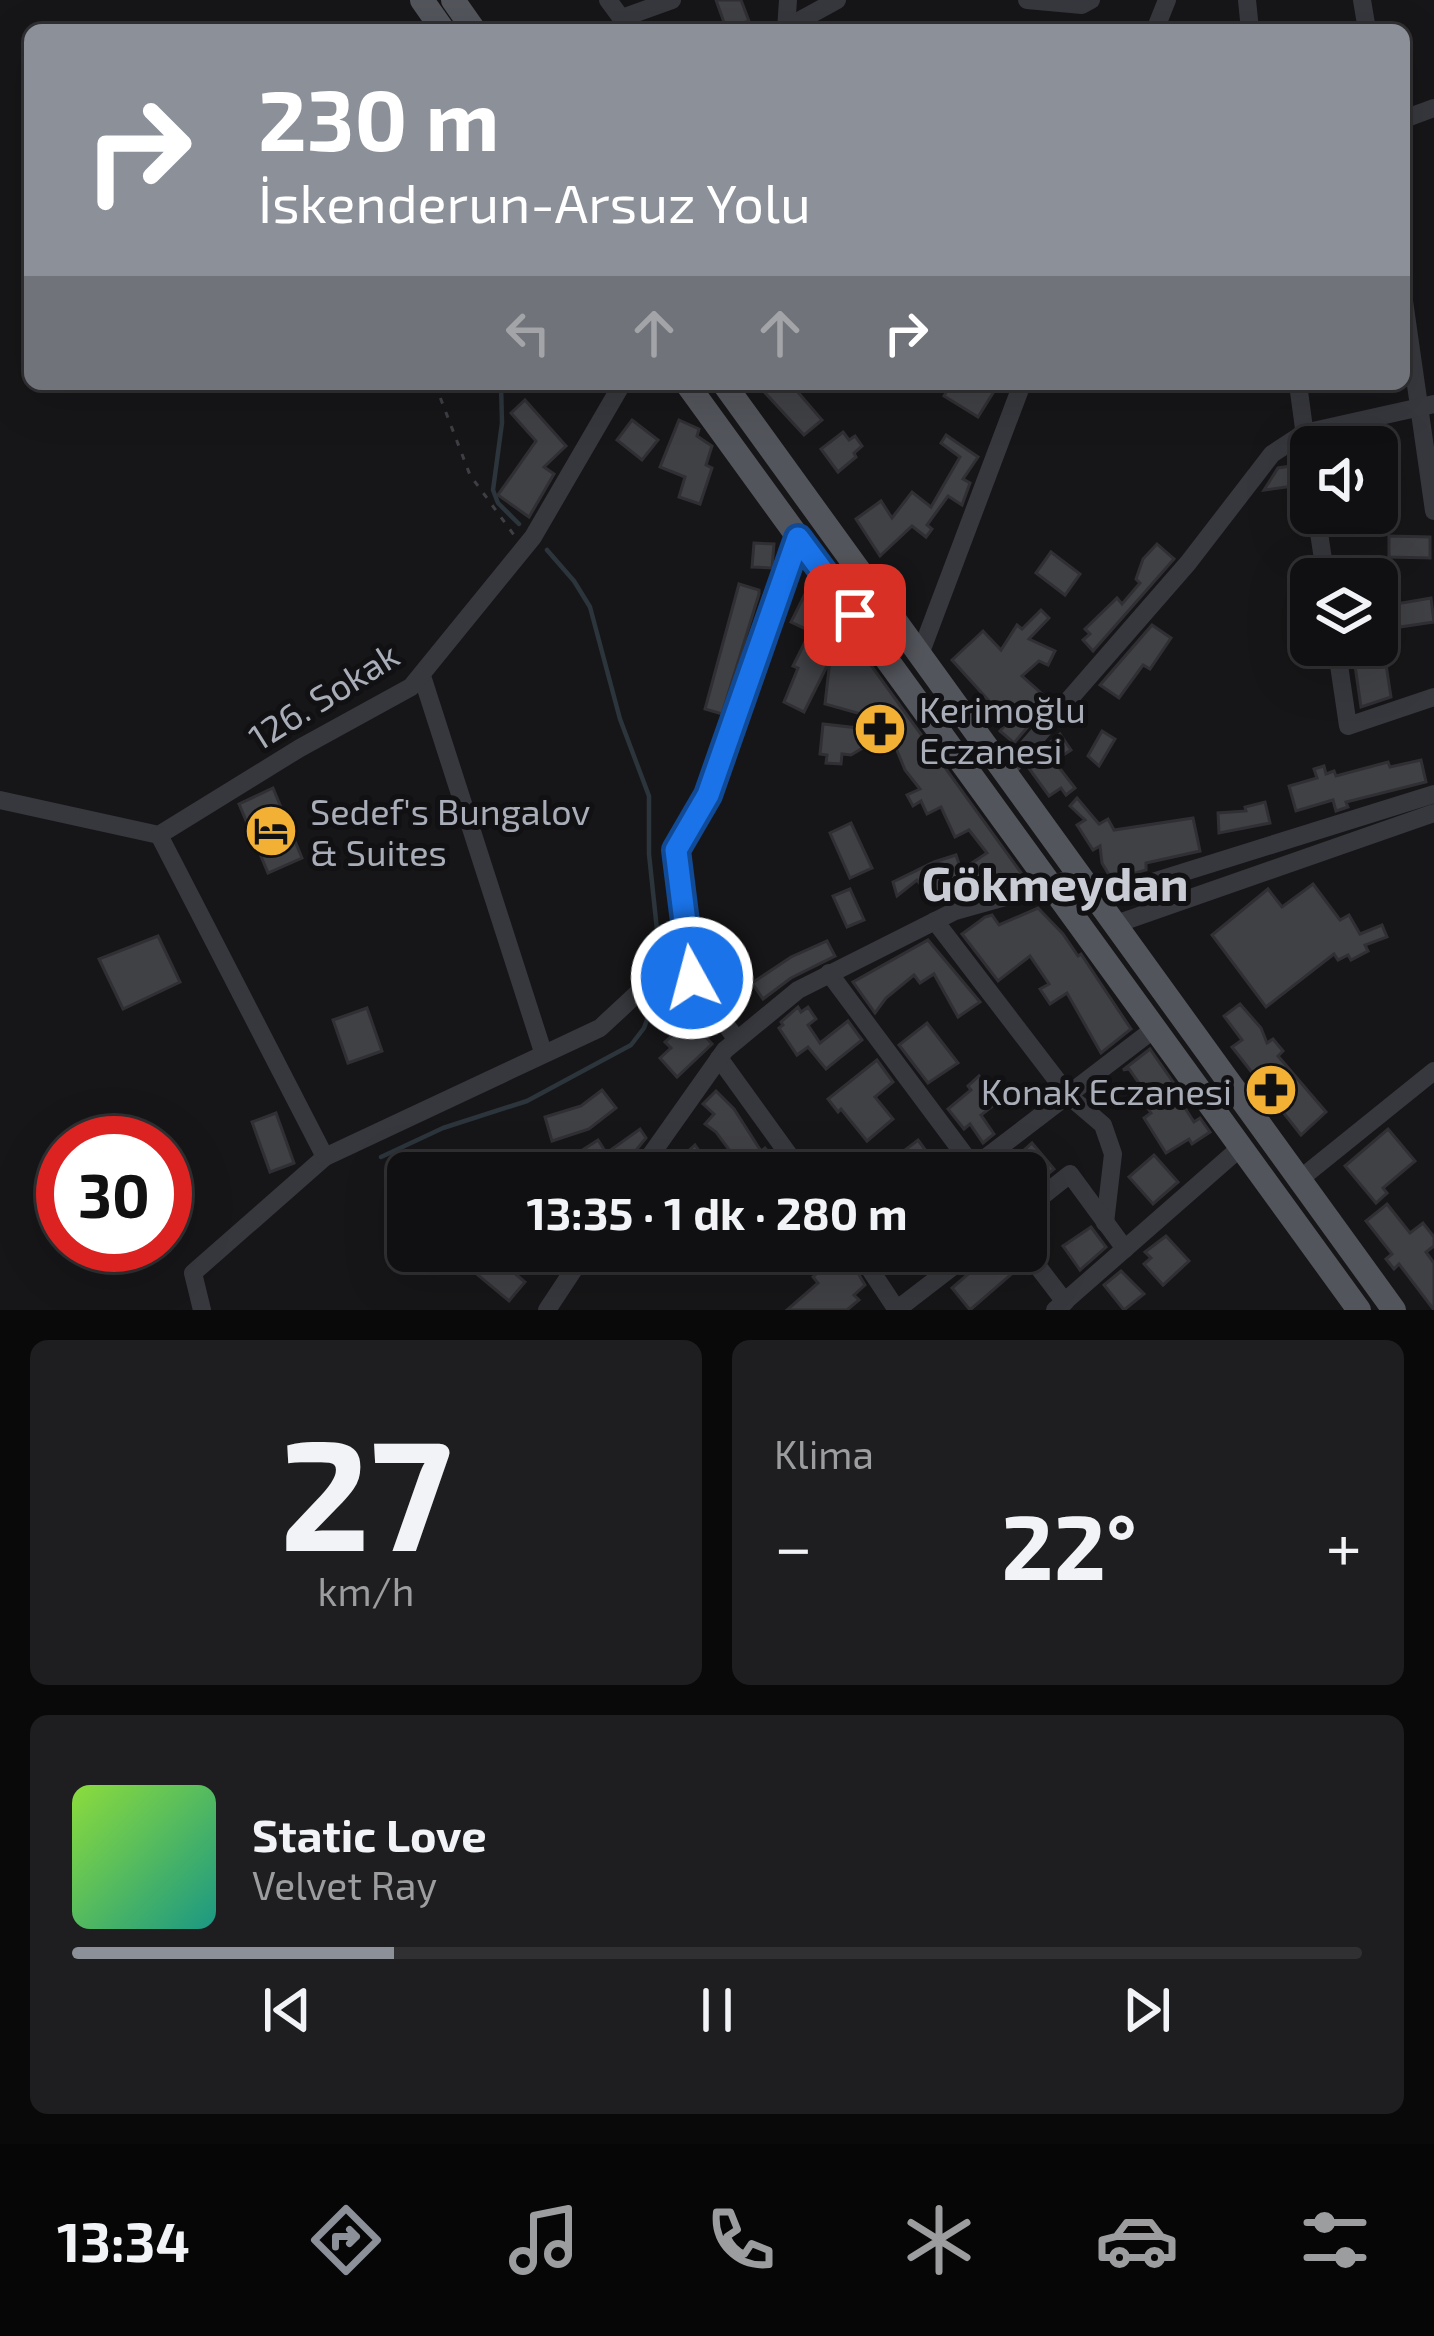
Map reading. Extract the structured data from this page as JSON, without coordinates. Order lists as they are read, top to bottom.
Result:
{
  "streets": {
    "street": ["126. Sokak"]
  },
  "districts": ["Gökmeydan"],
  "places": {
    "pharmacy": ["Kerimoğlu Eczanesi", "Konak Eczanesi"],
    "hotel": ["Sedef's Bungalov & Suites"]
  },
  "page": {
    "turn": ["230 m", "İskenderun-Arsuz Yolu"],
    "limit": "30",
    "trip": "13:35 · 1 dk · 280 m",
    "tile": [
      ["27", "km/h"],
      "Klima"
    ],
    "heat": ["−", "22°", "+"],
    "song": ["Static Love", "Velvet Ray"],
    "tabs": "13:34"
  }
}
